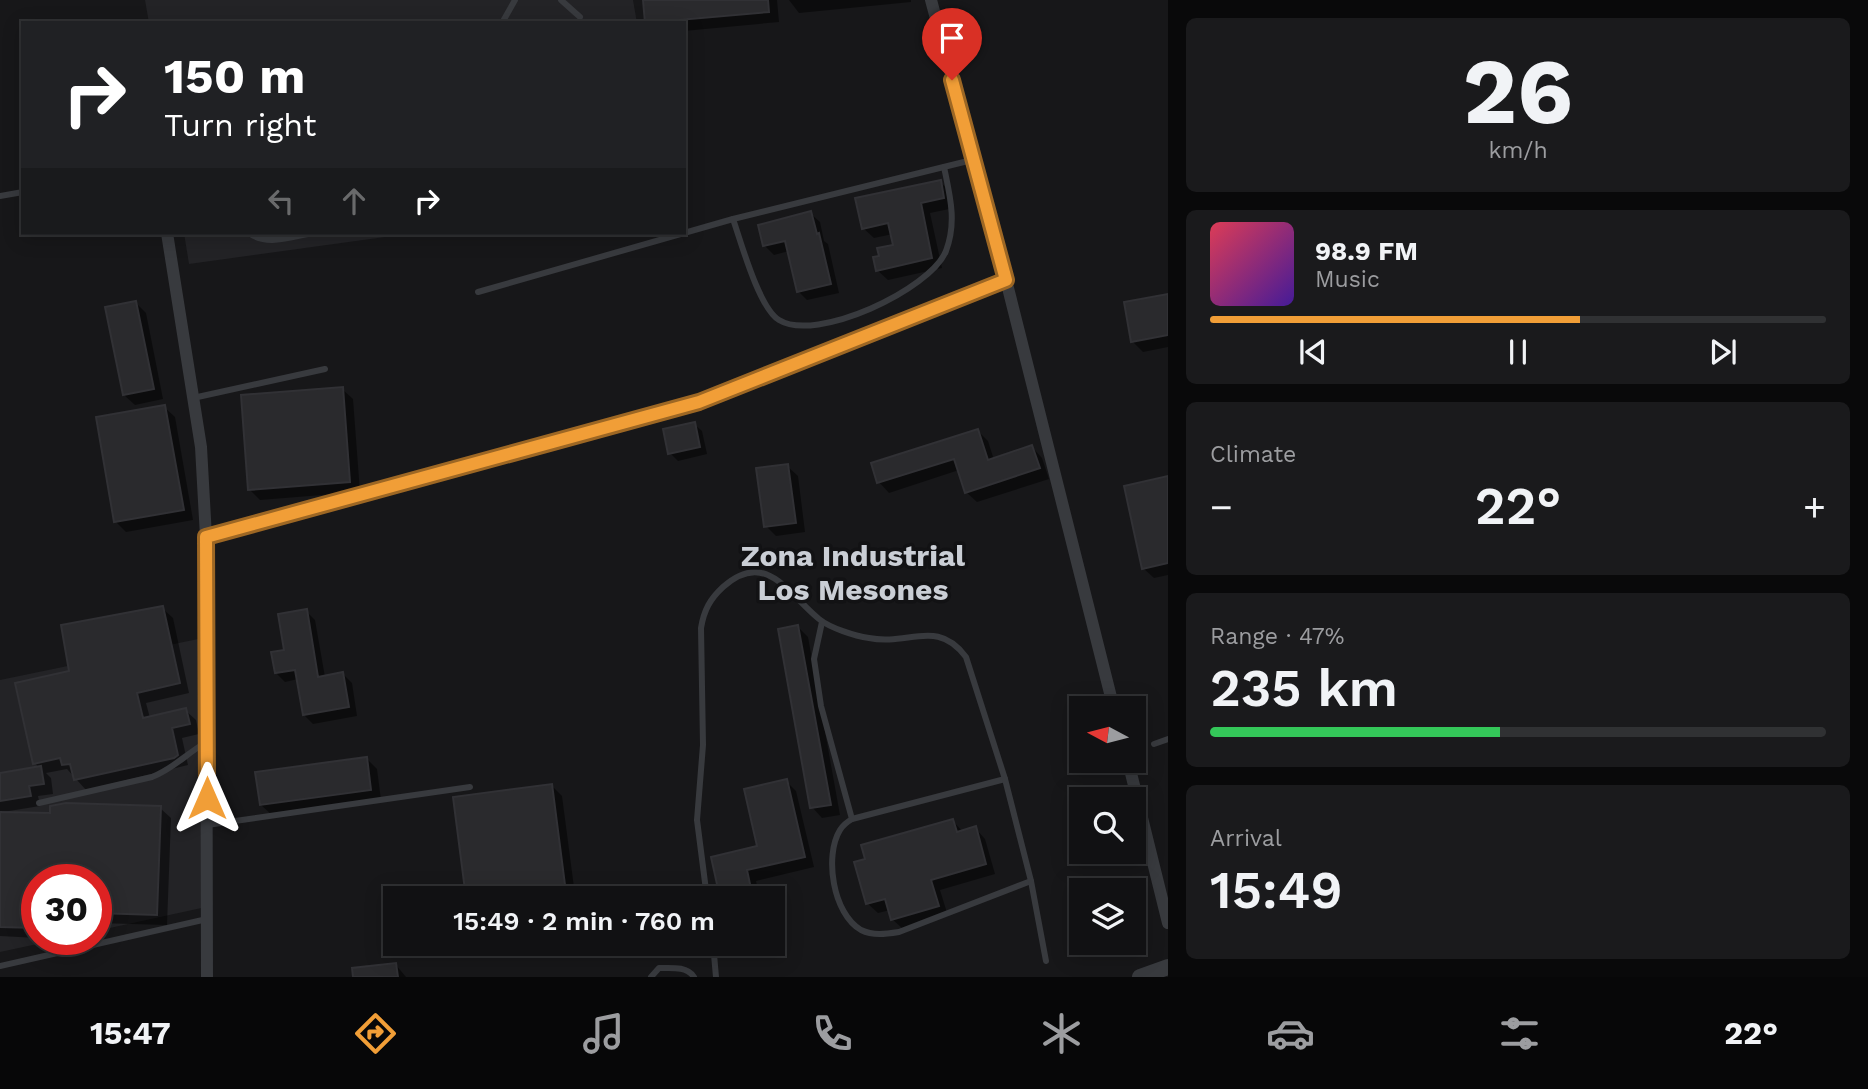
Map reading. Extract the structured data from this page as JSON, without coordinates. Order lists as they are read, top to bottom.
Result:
{
  "districts": ["Zona Industrial Los Mesones"],
  "north": "left",
  "page": {
    "tile": [
      ["26", "km/h"],
      "Climate",
      ["Range · 47%", "235 km"],
      ["Arrival", "15:49"]
    ],
    "turn": ["150 m", "Turn right"],
    "song": ["98.9 FM", "Music"],
    "heat": ["−", "22°", "+"],
    "limit": "30",
    "trip": "15:49 · 2 min · 760 m",
    "tabs": ["15:47", "22°"]
  }
}
